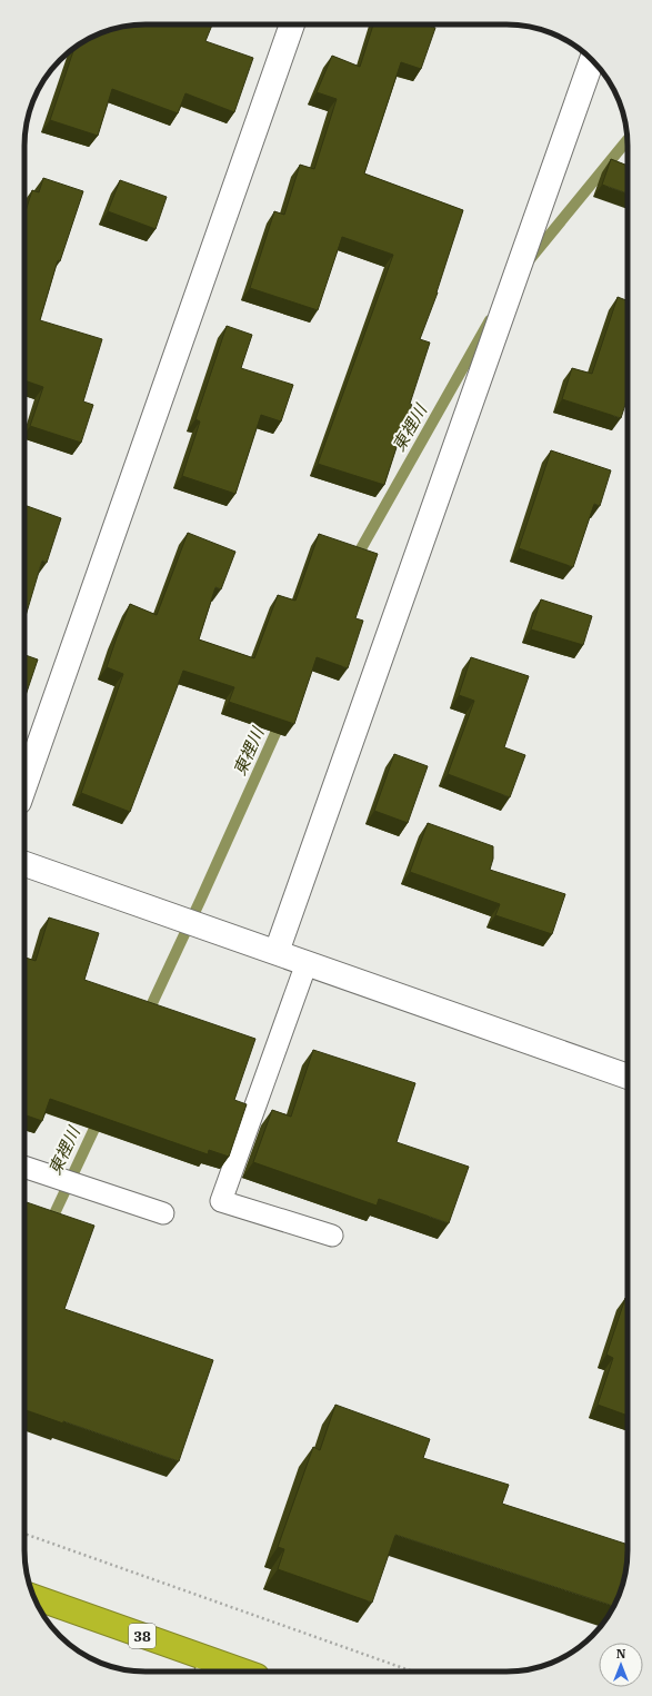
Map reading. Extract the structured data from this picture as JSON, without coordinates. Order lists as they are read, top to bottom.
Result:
{
  "streets": {
    "highway": ["38"]
  },
  "water": ["東裡川"],
  "north": "top"
}
